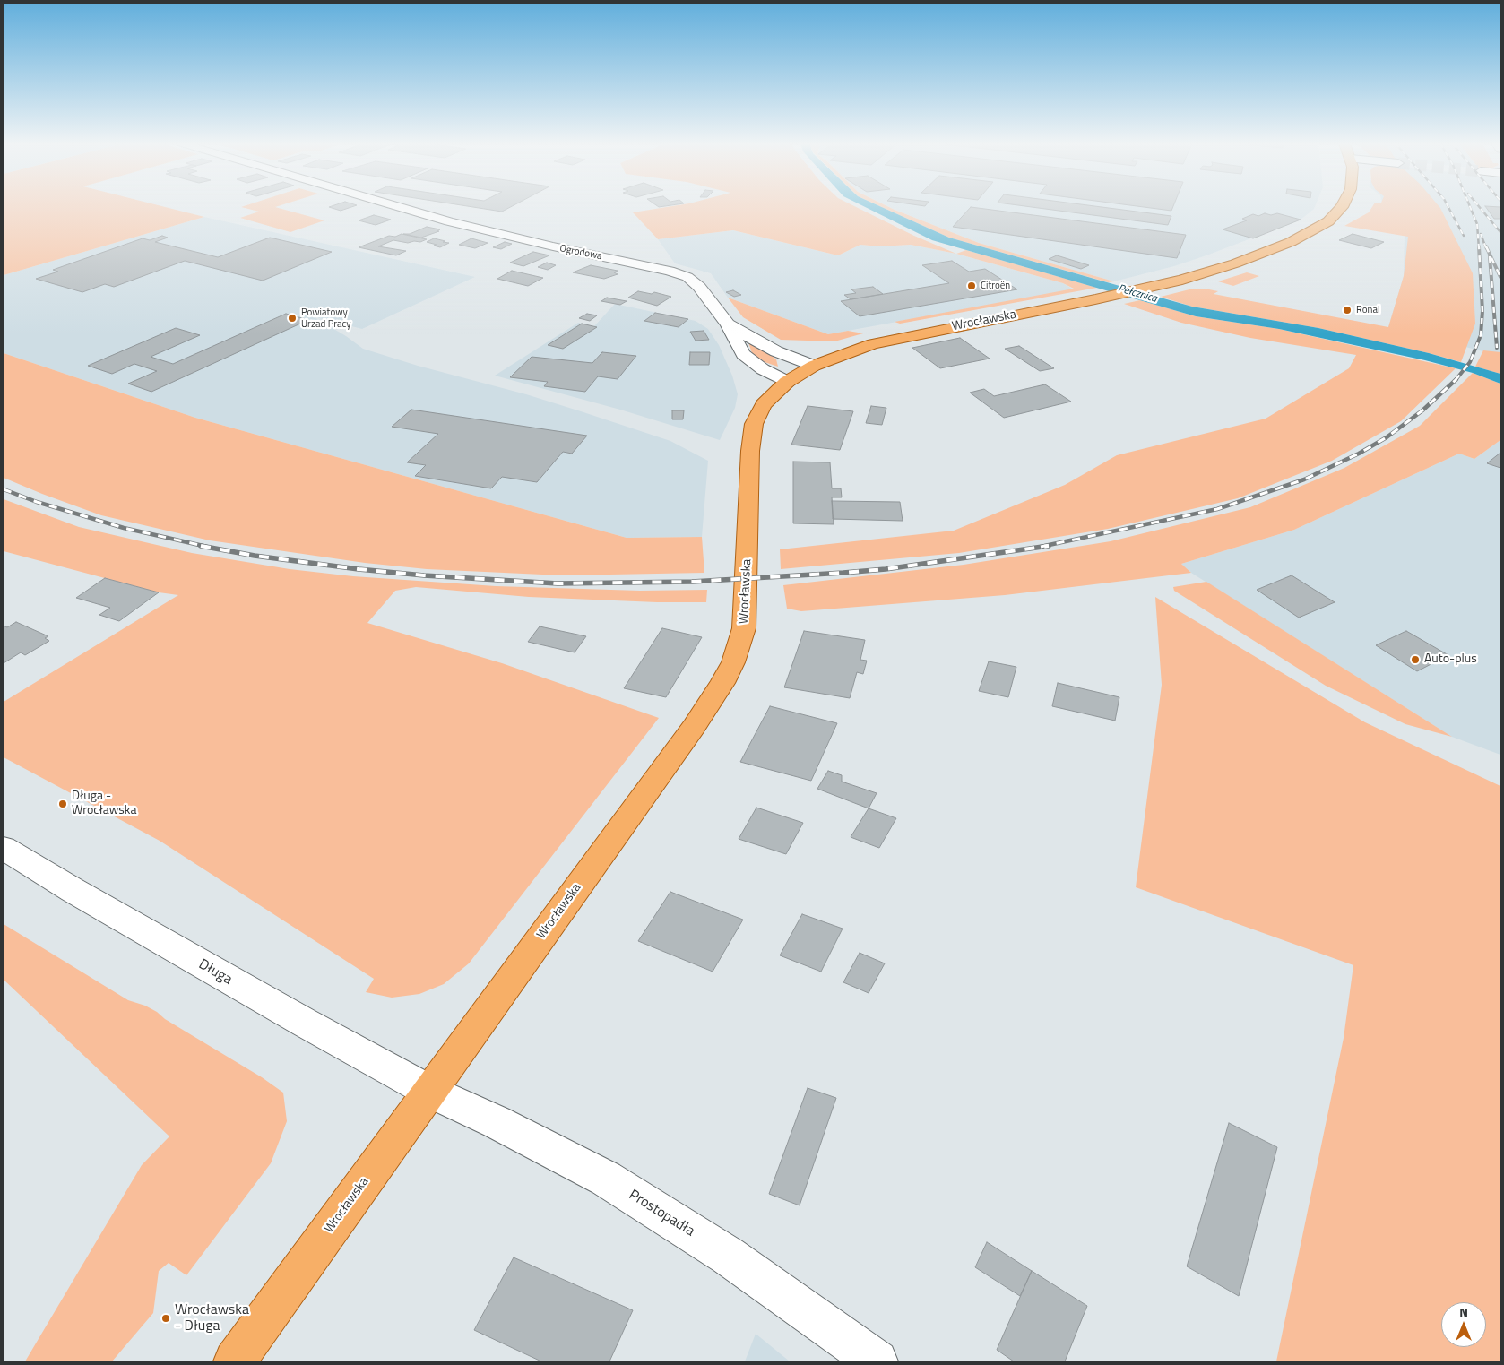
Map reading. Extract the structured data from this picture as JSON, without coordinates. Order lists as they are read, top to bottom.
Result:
{
  "streets": {
    "main road": ["Wrocławska"],
    "street": ["Ogrodowa", "Długa", "Prostopadła"]
  },
  "crossings": [
    ["Ogrodowa", "Wrocławska"],
    ["Wrocławska", "Długa"],
    ["Wrocławska", "Prostopadła"],
    ["Długa", "Prostopadła"]
  ],
  "water": ["Pełcznica"],
  "places": [
    "Citroën",
    "Ronal",
    "Powiatowy Urzad Pracy",
    "Auto-plus",
    "Długa - Wrocławska",
    "Wrocławska - Długa"
  ],
  "north": "top"
}
